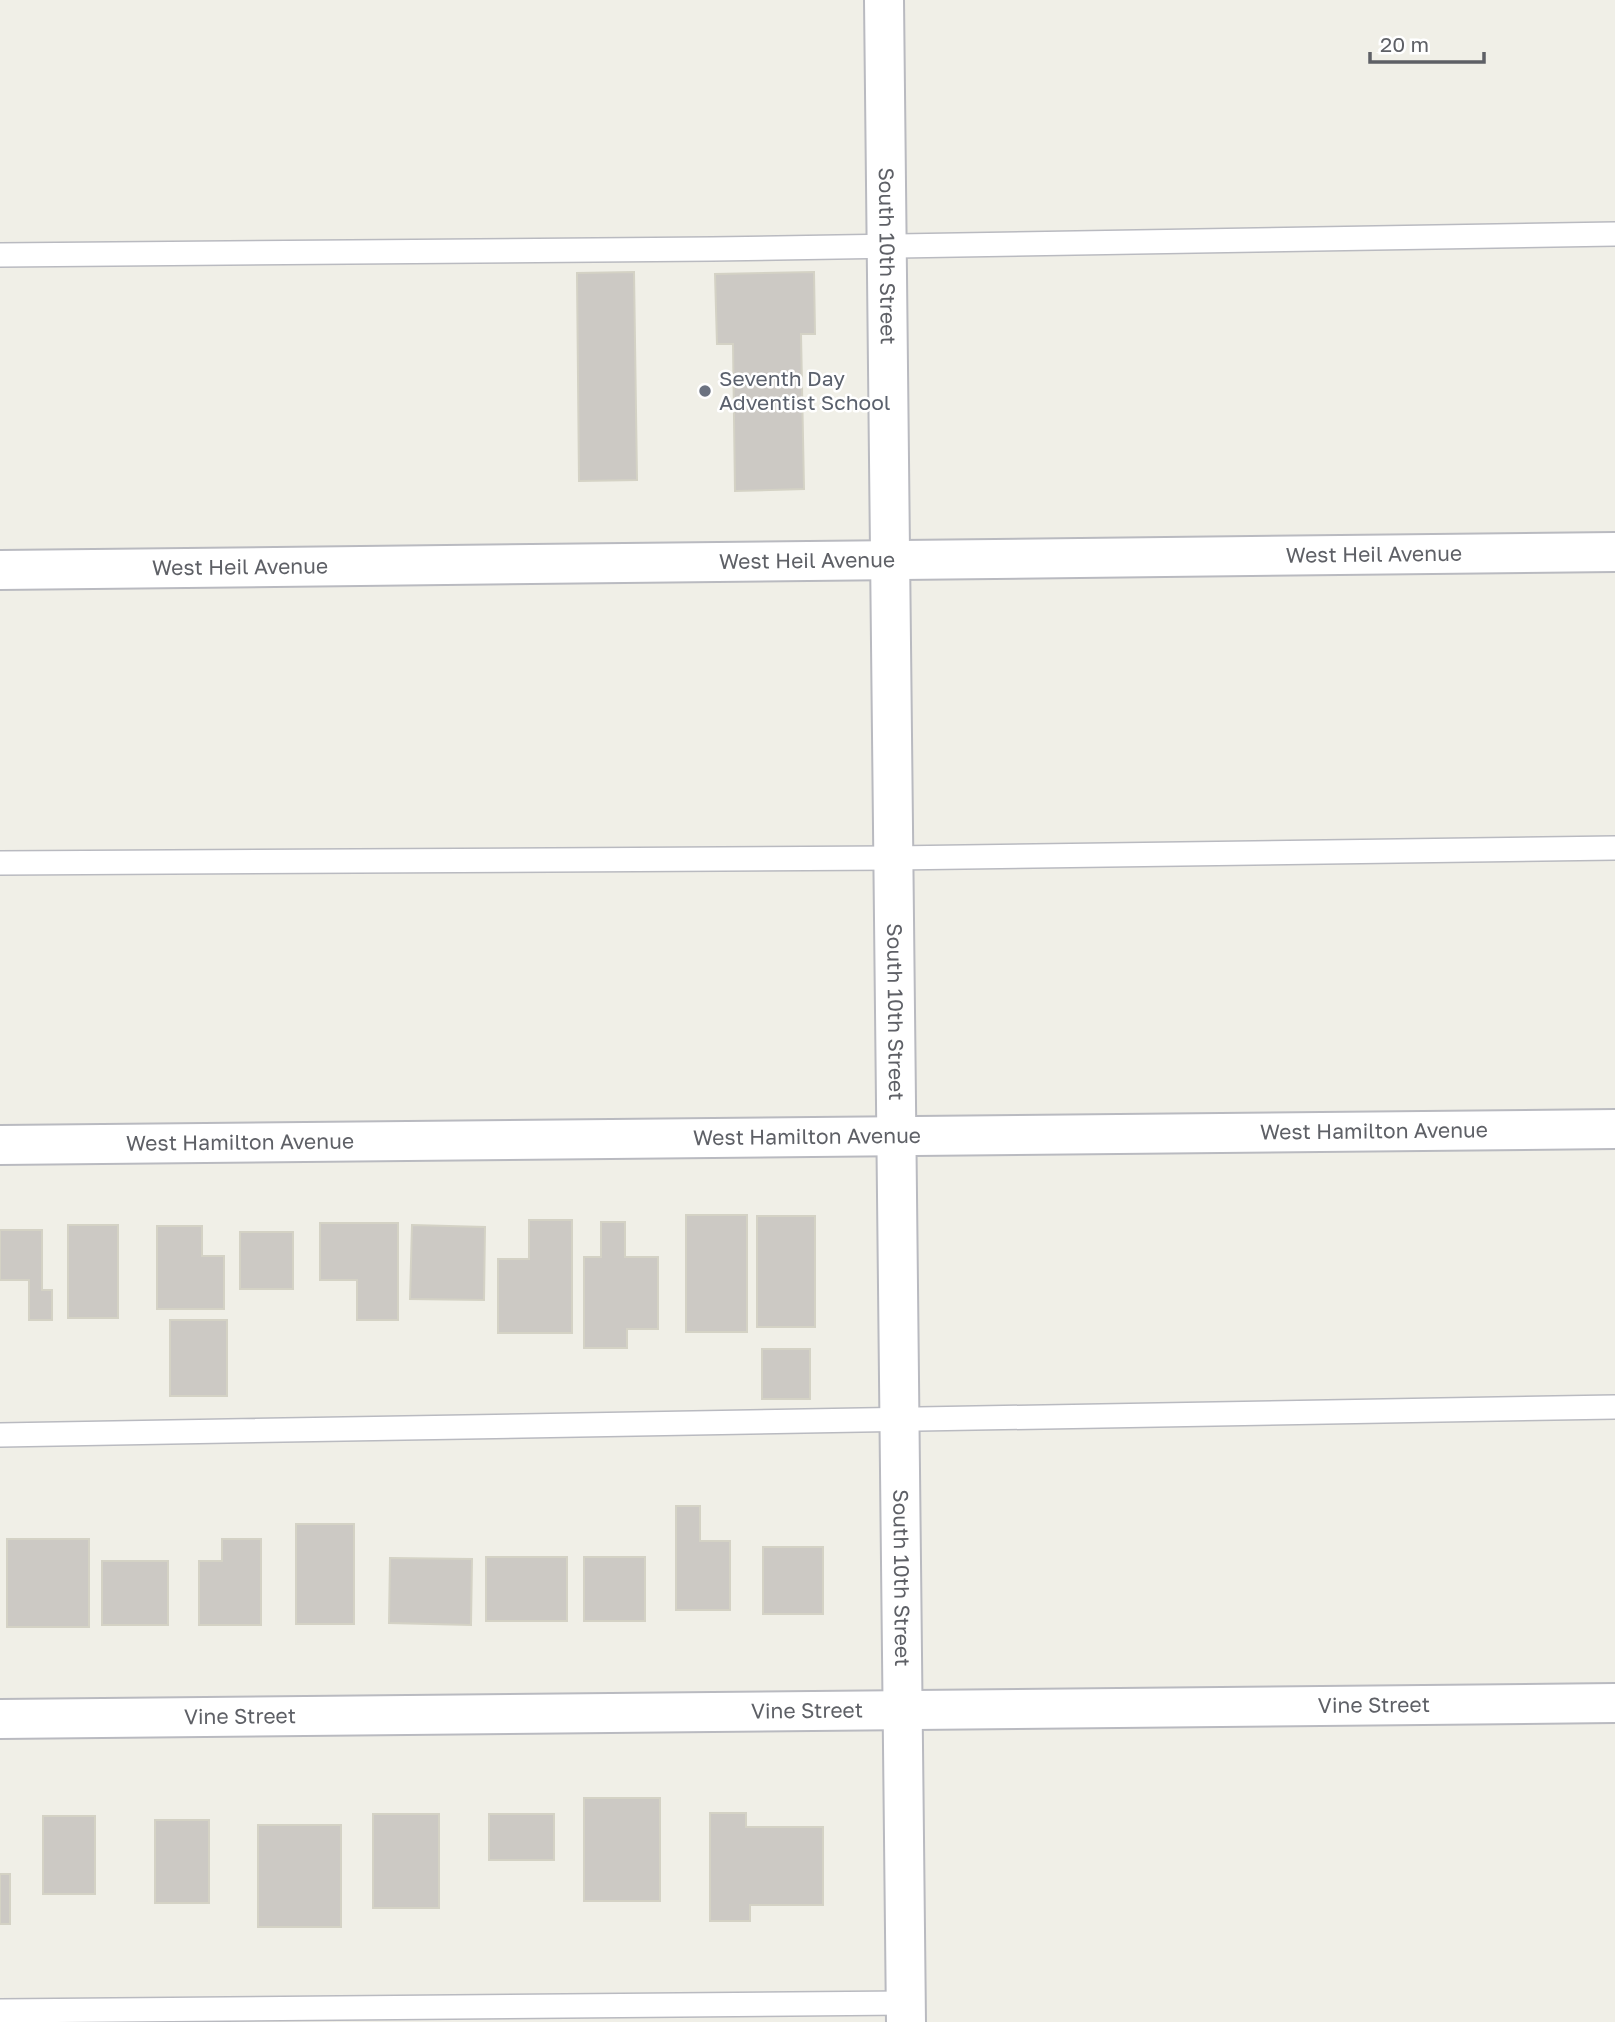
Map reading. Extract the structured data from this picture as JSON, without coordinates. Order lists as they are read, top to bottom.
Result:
{
  "streets": {
    "street": [
      "South 10th Street",
      "West Heil Avenue",
      "West Hamilton Avenue",
      "Vine Street"
    ]
  },
  "crossings": [
    ["South 10th Street", "West Heil Avenue"],
    ["South 10th Street", "West Hamilton Avenue"],
    ["South 10th Street", "Vine Street"]
  ],
  "places": ["Seventh Day Adventist School"],
  "scale_bar": "20 m"
}
